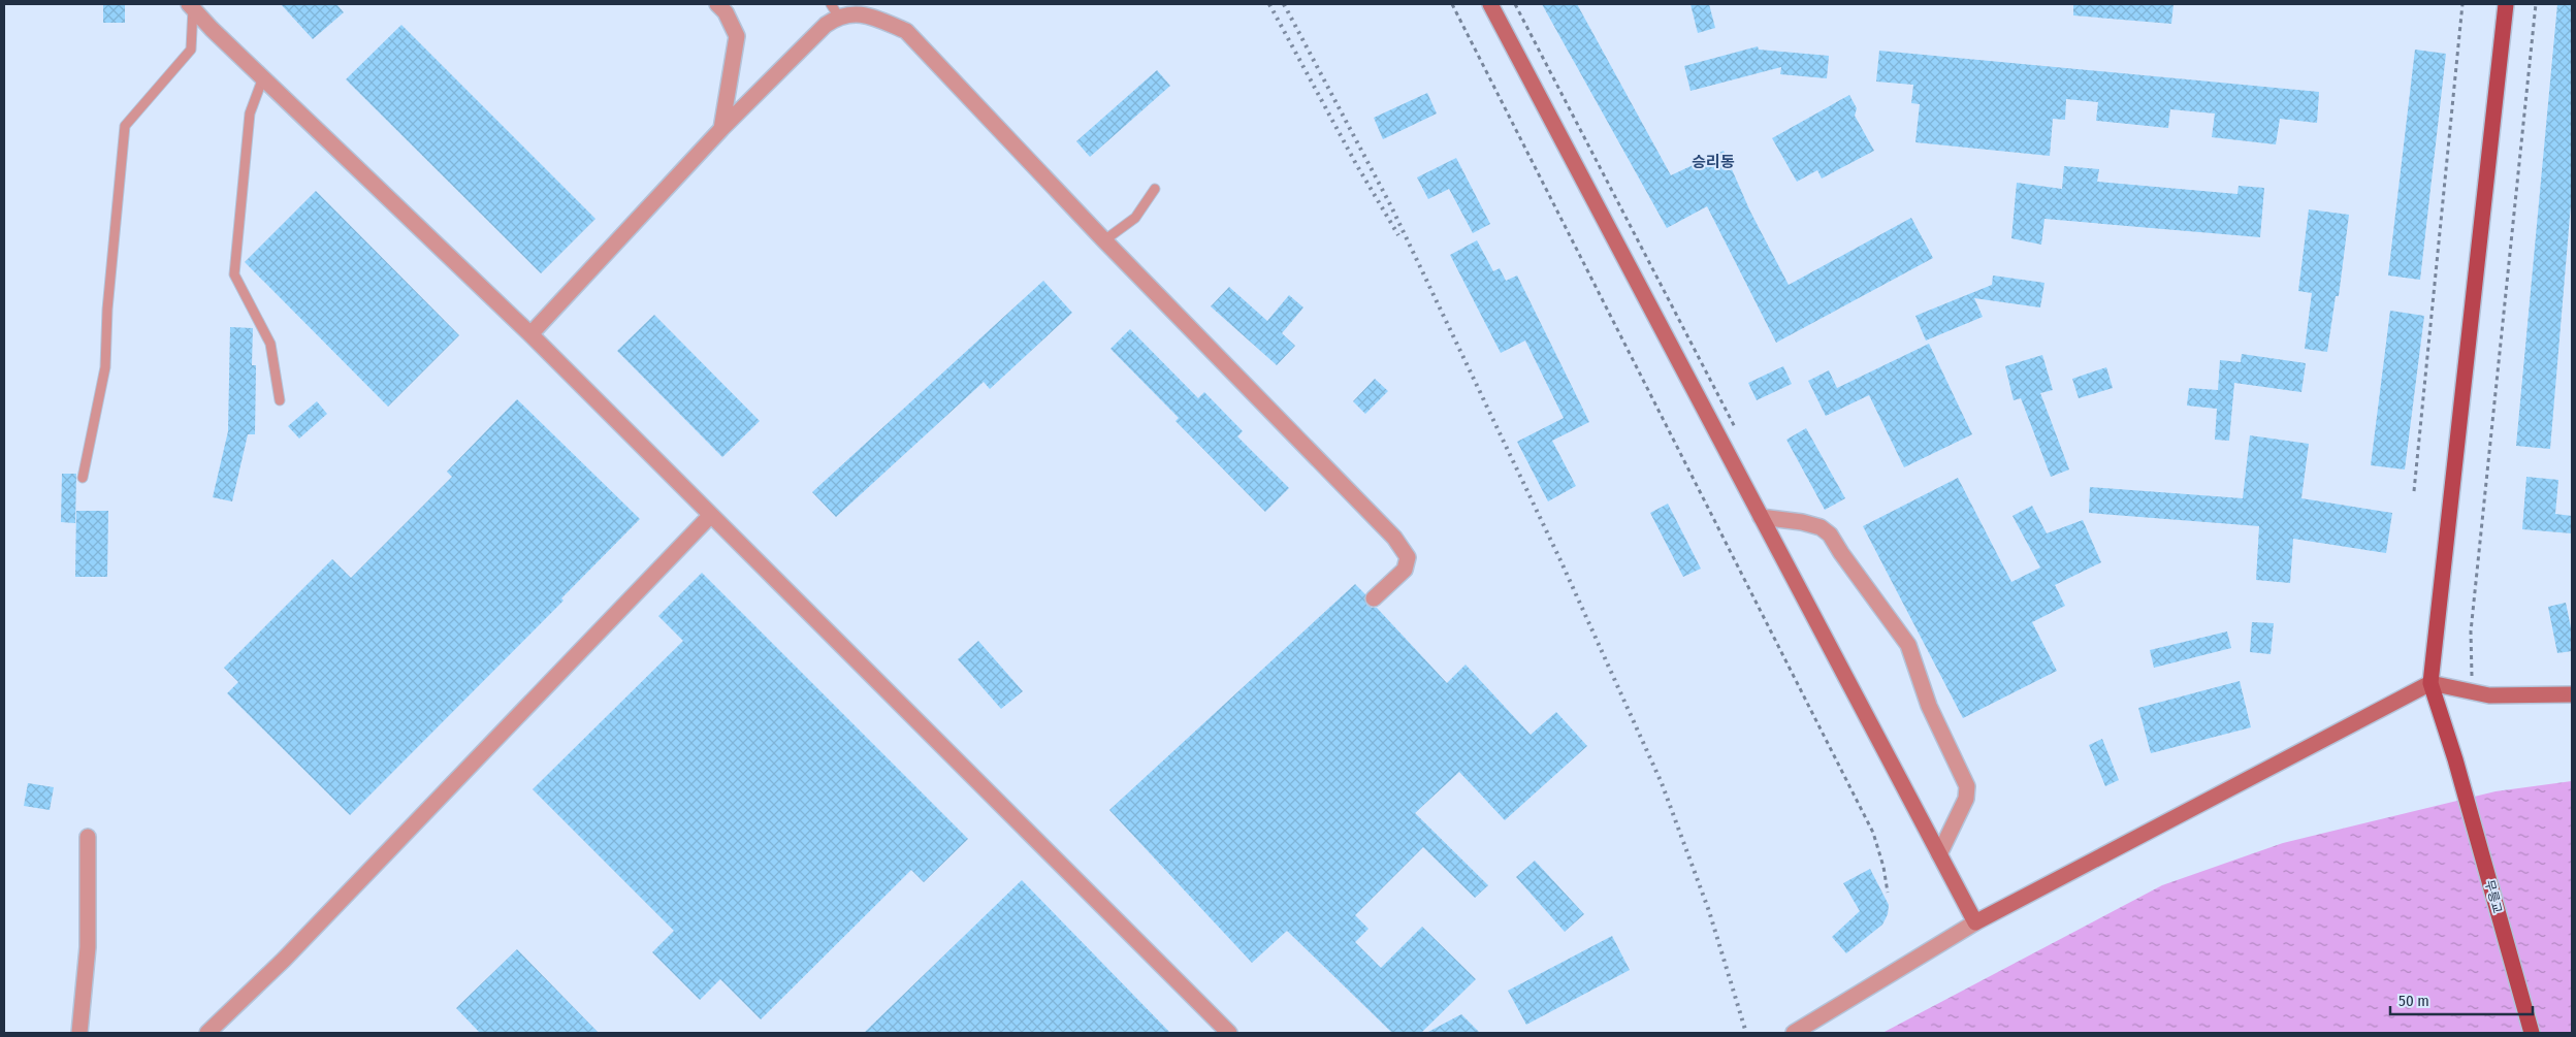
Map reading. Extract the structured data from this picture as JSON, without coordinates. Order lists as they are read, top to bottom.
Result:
{
  "streets": {
    "main road": ["무릉교"]
  },
  "districts": ["승리동"],
  "scale_bar": "50 m"
}
